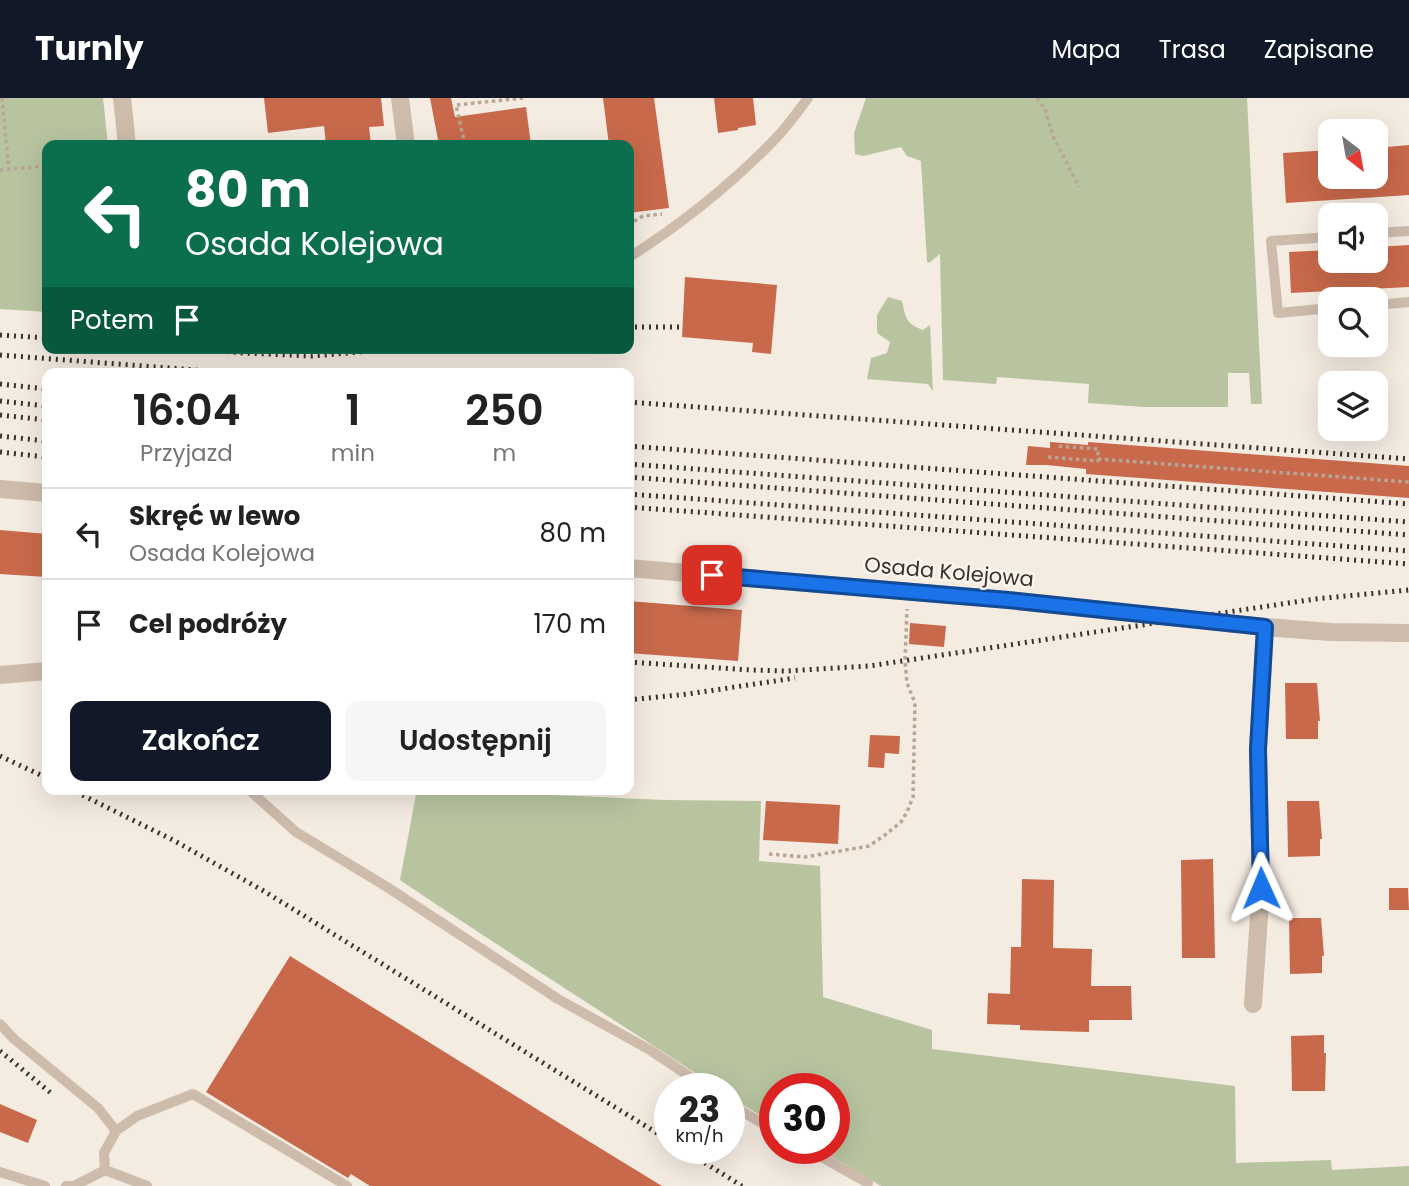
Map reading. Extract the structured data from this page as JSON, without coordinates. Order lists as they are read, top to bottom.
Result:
{
  "streets": {
    "street": ["Osada Kolejowa"]
  },
  "north": "bottom right",
  "page": {
    "header": "Turnly",
    "nav": ["Mapa", "Trasa", "Zapisane"],
    "turn": ["80 m", "Osada Kolejowa"],
    "then": "Potem",
    "eta": [
      "16:04",
      "Przyjazd",
      "1",
      "min",
      "250",
      "m"
    ],
    "list": [
      {
        "name": "Skręć w lewo",
        "note": "Osada Kolejowa",
        "value": "80 m"
      },
      {
        "name": "Cel podróży",
        "value": "170 m"
      }
    ],
    "buttons": ["Zakończ", "Udostępnij"],
    "speed": "23 km/h",
    "limit": "30"
  }
}
